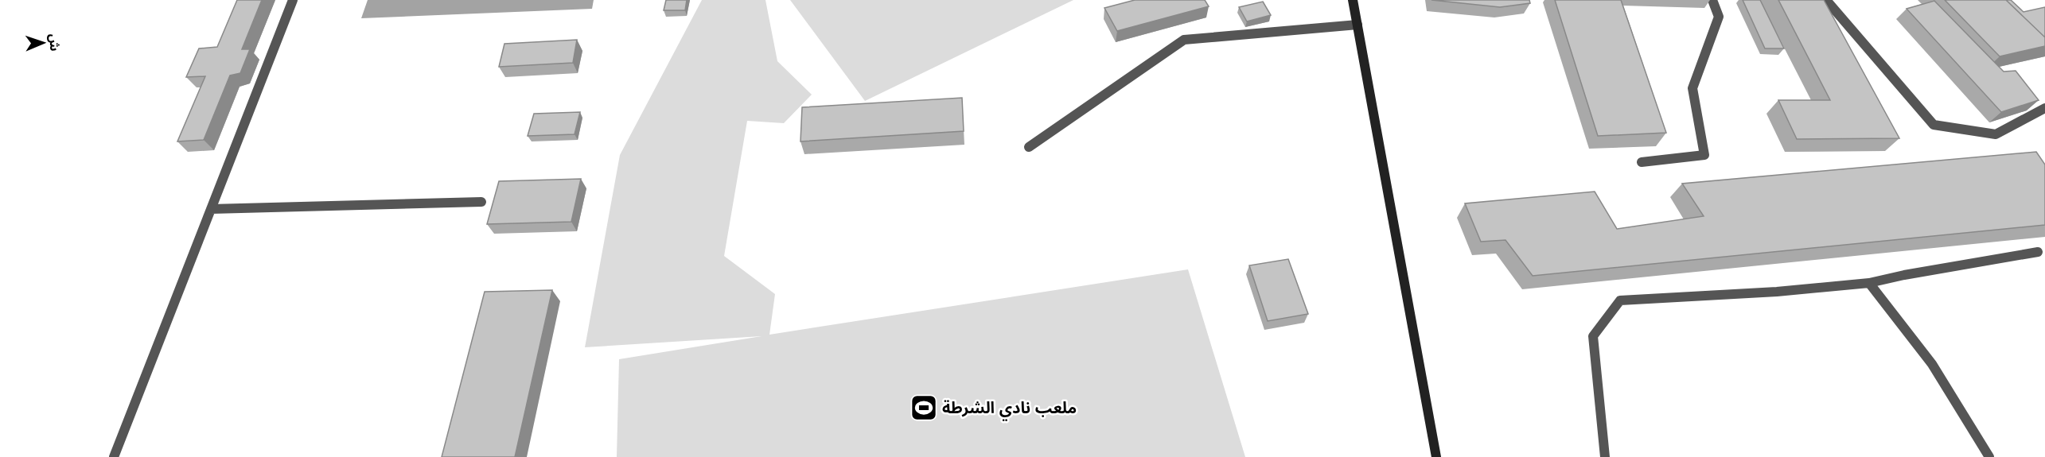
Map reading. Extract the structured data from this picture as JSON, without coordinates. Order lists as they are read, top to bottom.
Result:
{
  "places": {
    "sports": ["ملعب نادي الشرطة"]
  },
  "north": "right"
}
